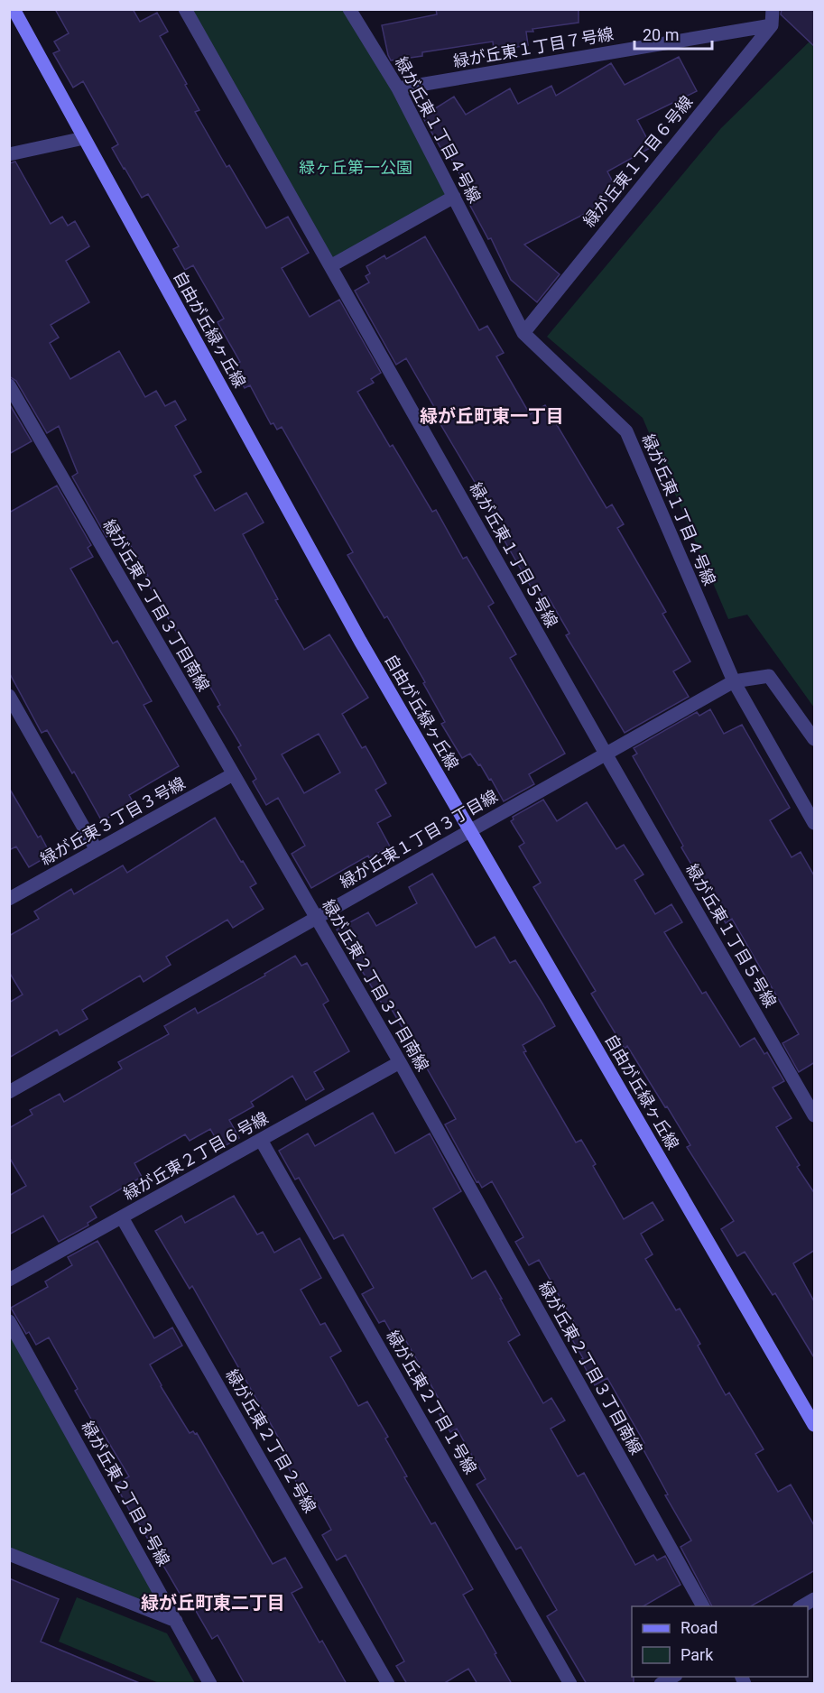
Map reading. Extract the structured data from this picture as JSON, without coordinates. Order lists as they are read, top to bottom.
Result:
{
  "streets": {
    "street": [
      "緑が丘東１丁目７号線",
      "緑が丘東１丁目４号線",
      "緑が丘東１丁目６号線",
      "自由が丘緑ヶ丘線",
      "緑が丘東１丁目５号線",
      "緑が丘東２丁目３丁目南線",
      "緑が丘東３丁目３号線",
      "緑が丘東１丁目３丁目線",
      "緑が丘東２丁目６号線",
      "緑が丘東２丁目１号線",
      "緑が丘東２丁目２号線",
      "緑が丘東２丁目３号線"
    ]
  },
  "crossings": [
    ["緑が丘東１丁目７号線", "緑が丘東１丁目４号線"],
    ["緑が丘東１丁目７号線", "緑が丘東１丁目６号線"],
    ["緑が丘東１丁目４号線", "緑が丘東１丁目６号線"],
    ["緑が丘東１丁目４号線", "緑が丘東１丁目３丁目線"],
    ["自由が丘緑ヶ丘線", "緑が丘東１丁目３丁目線"],
    ["緑が丘東１丁目５号線", "緑が丘東１丁目３丁目線"],
    ["緑が丘東２丁目３丁目南線", "緑が丘東３丁目３号線"],
    ["緑が丘東２丁目３丁目南線", "緑が丘東１丁目３丁目線"],
    ["緑が丘東２丁目３丁目南線", "緑が丘東２丁目６号線"],
    ["緑が丘東２丁目６号線", "緑が丘東２丁目１号線"],
    ["緑が丘東２丁目６号線", "緑が丘東２丁目２号線"]
  ],
  "districts": ["緑が丘町東一丁目", "緑が丘町東二丁目"],
  "parks": ["緑ヶ丘第一公園"],
  "legend": ["Road", "Park"],
  "scale_bar": "20 m"
}
